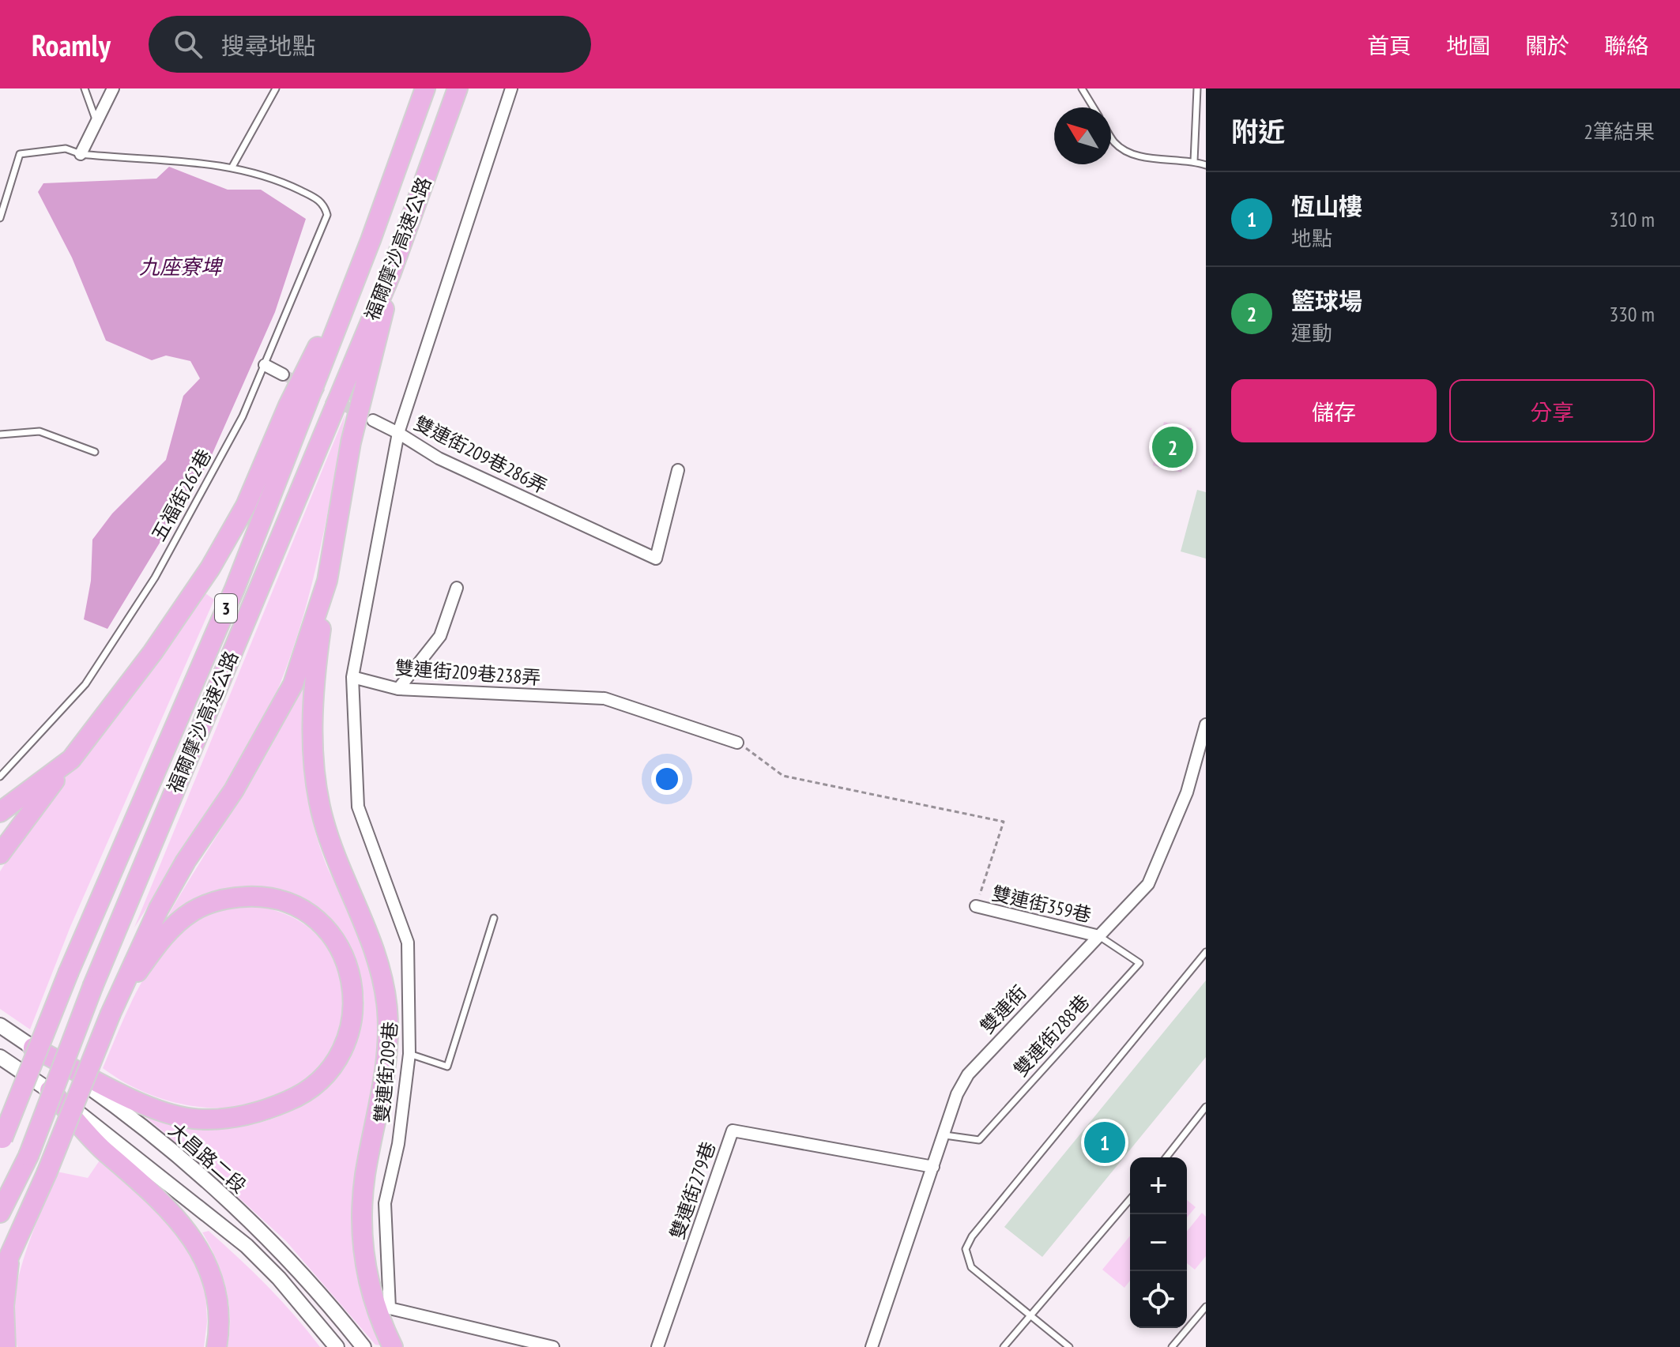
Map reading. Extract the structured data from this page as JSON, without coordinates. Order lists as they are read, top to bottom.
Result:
{
  "streets": {
    "highway": ["福爾摩沙高速公路", "3"],
    "main road": ["大昌路二段"],
    "street": [
      "雙連街209巷286弄",
      "雙連街209巷238弄",
      "雙連街359巷",
      "雙連街",
      "雙連街209巷",
      "雙連街279巷"
    ],
    "lane": ["五福街262巷", "雙連街288巷"]
  },
  "crossings": [
    ["雙連街209巷238弄", "雙連街209巷"],
    ["雙連街359巷", "雙連街"],
    ["雙連街359巷", "雙連街288巷"],
    ["雙連街", "雙連街288巷"],
    ["雙連街", "雙連街279巷"]
  ],
  "water": ["九座寮埤"],
  "north": "top left",
  "page": {
    "header": "Roamly",
    "search": "搜尋地點",
    "nav": [
      "首頁",
      "地圖",
      "關於",
      "聯絡"
    ],
    "heading": ["附近", "2筆結果"],
    "list": [
      {
        "mark": "1",
        "name": "恆山樓",
        "note": "地點",
        "value": "310 m"
      },
      {
        "mark": "2",
        "name": "籃球場",
        "note": "運動",
        "value": "330 m"
      }
    ],
    "buttons": ["儲存", "分享"],
    "pins": ["2", "1"],
    "map_buttons": ["+", "−"]
  }
}
